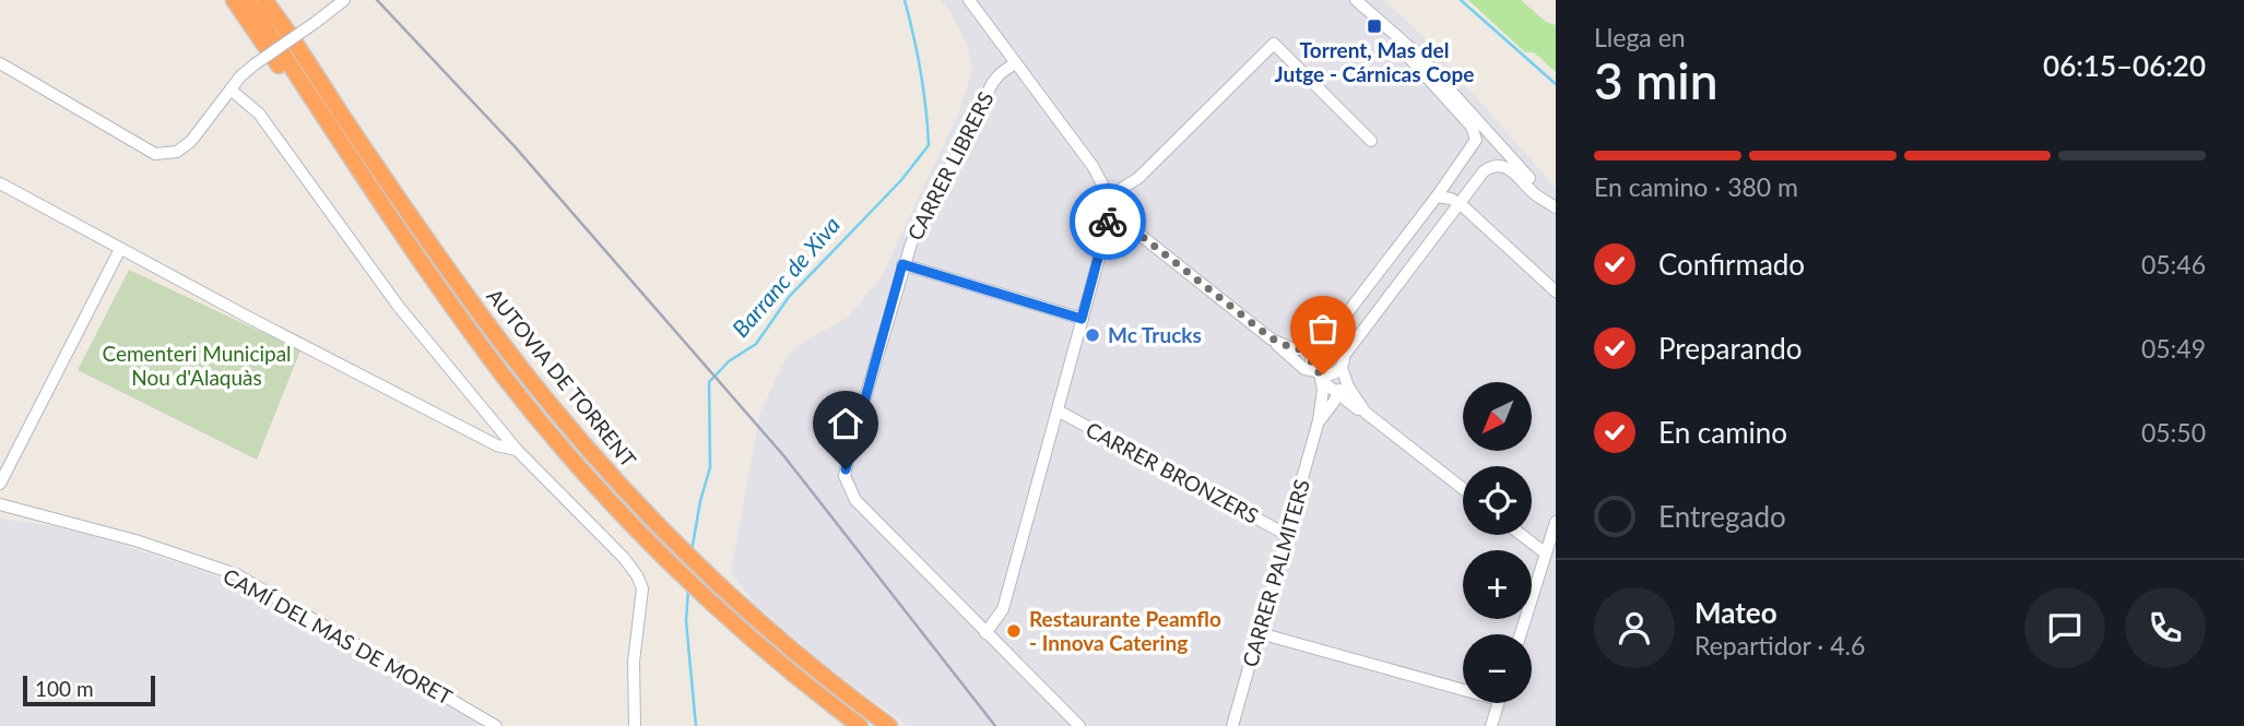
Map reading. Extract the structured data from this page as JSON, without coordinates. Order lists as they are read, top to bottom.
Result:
{
  "streets": {
    "highway": ["AUTOVIA DE TORRENT"],
    "street": [
      "CARRER LIBRERS",
      "CARRER BRONZERS",
      "CARRER PALMITERS",
      "CAMÍ DEL MAS DE MORET"
    ]
  },
  "crossings": [
    ["CARRER BRONZERS", "CARRER PALMITERS"]
  ],
  "water": ["Barranc de Xiva"],
  "parks": ["Cementeri Municipal Nou d'Alaquàs"],
  "places": {
    "transit": ["Torrent, Mas del Jutge - Cárnicas Cope"],
    "other": ["Mc Trucks", "Restaurante Peamflo - Innova Catering"]
  },
  "scale_bar": "100 m",
  "north": "bottom left",
  "page": {
    "heading": ["3 min", "Llega en", "06:15–06:20"],
    "panel": ["Mateo", "Repartidor · 4.6"],
    "bar": "En camino · 380 m",
    "list": [
      ["Confirmado", "05:46"],
      ["Preparando", "05:49"],
      ["En camino", "05:50"],
      "Entregado"
    ],
    "map_buttons": ["+", "−"],
    "scale": "100 m"
  }
}
